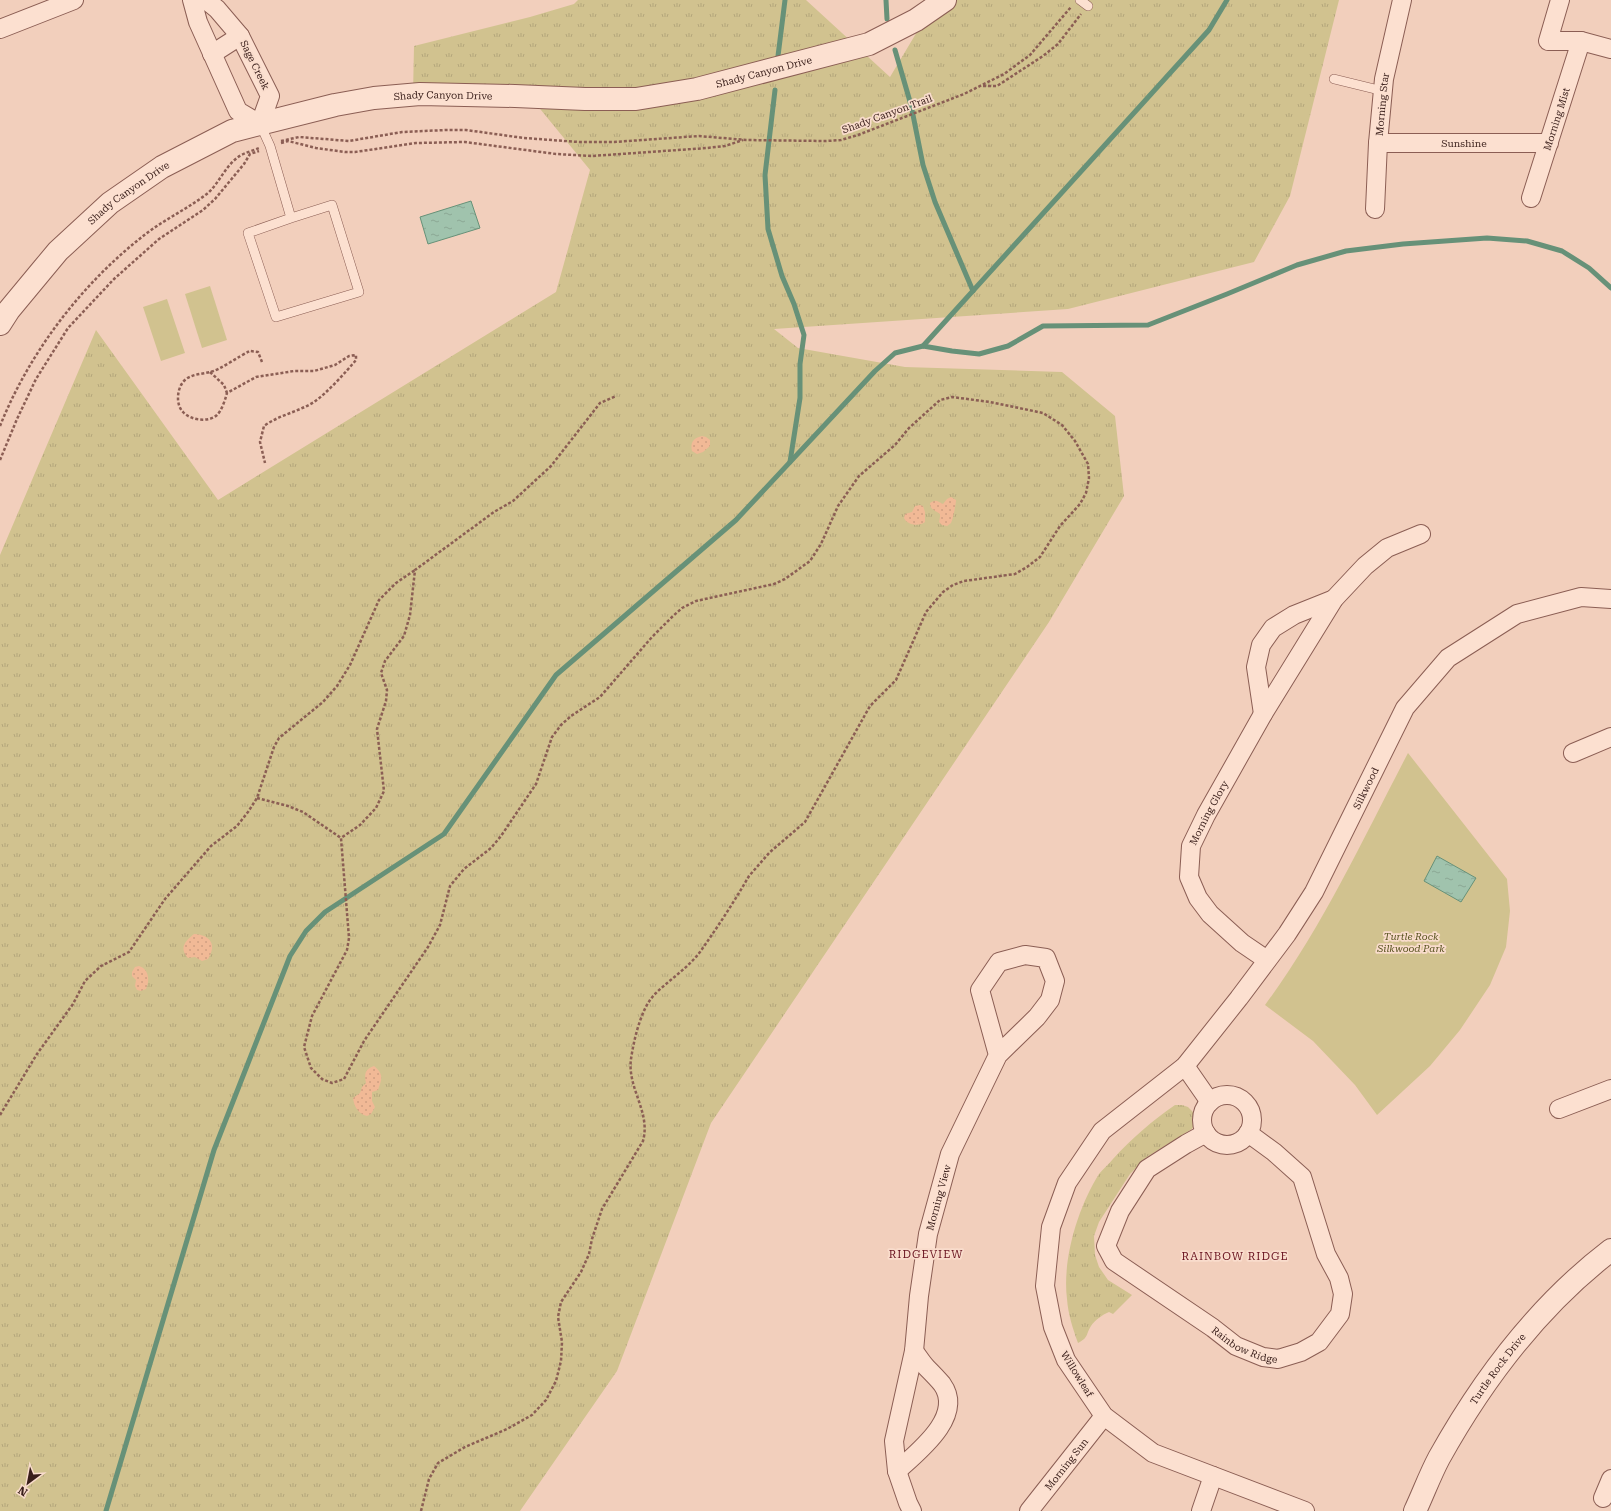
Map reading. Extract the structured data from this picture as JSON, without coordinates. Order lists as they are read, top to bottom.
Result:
{
  "streets": {
    "street": [
      "Sage Creek",
      "Shady Canyon Drive",
      "Morning Star",
      "Morning Mist",
      "Sunshine",
      "Silkwood",
      "Morning Glory",
      "Morning View",
      "Rainbow Ridge",
      "Turtle Rock Drive",
      "Willowleaf",
      "Morning Sun"
    ],
    "path": ["Shady Canyon Trail"]
  },
  "crossings": [
    ["Sage Creek", "Shady Canyon Drive"],
    ["Morning Star", "Sunshine"],
    ["Morning Mist", "Sunshine"],
    ["Silkwood", "Morning Glory"],
    ["Silkwood", "Willowleaf"],
    ["Willowleaf", "Morning Sun"]
  ],
  "districts": ["RIDGEVIEW", "RAINBOW RIDGE"],
  "parks": ["Turtle Rock Silkwood Park"],
  "north": "bottom left"
}
